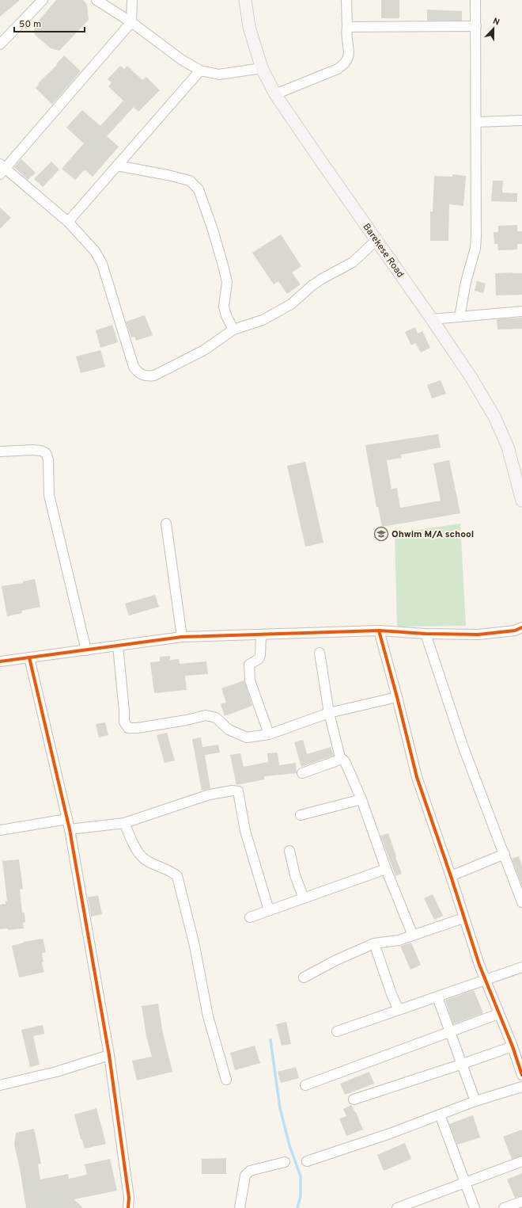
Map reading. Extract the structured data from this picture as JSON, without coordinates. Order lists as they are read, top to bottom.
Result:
{
  "streets": {
    "main road": ["Barekese Road"]
  },
  "places": {
    "school or university": ["Ohwim M/A school"]
  },
  "scale_bar": "50 m",
  "north": "top"
}
